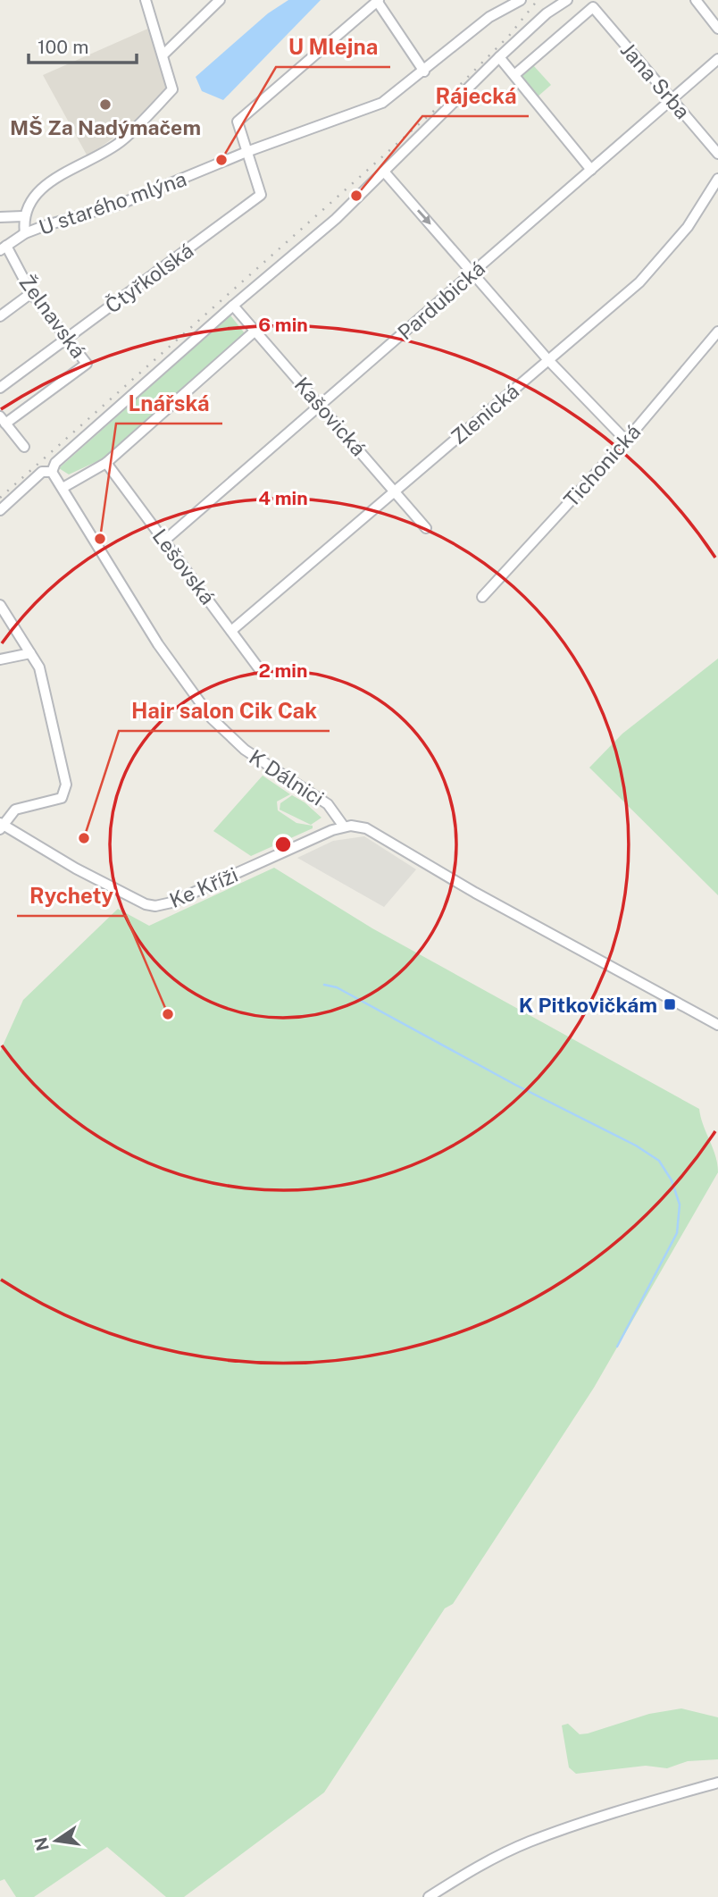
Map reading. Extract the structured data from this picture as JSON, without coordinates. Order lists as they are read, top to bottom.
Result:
{
  "streets": {
    "street": [
      "Jana Srba",
      "U starého mlýna",
      "Čtyřkolská",
      "Pardubická",
      "Želnavská",
      "Zlenická",
      "Kašovická",
      "Tichonická",
      "Lešovská",
      "K Dálnici",
      "Ke Kříži"
    ]
  },
  "crossings": [
    ["Jana Srba", "Pardubická"],
    ["U starého mlýna", "Čtyřkolská"],
    ["U starého mlýna", "Želnavská"],
    ["Čtyřkolská", "Želnavská"],
    ["Pardubická", "Kašovická"],
    ["Pardubická", "Lešovská"],
    ["Zlenická", "Kašovická"],
    ["Zlenická", "Lešovská"],
    ["K Dálnici", "Ke Kříži"]
  ],
  "places": {
    "other": [
      "MŠ Za Nadýmačem",
      "U Mlejna",
      "Rájecká",
      "Lnářská",
      "Hair salon Cik Cak",
      "Rychety"
    ],
    "transit": ["K Pitkovičkám"]
  },
  "scale_bar": "100 m",
  "north": "left",
  "rings": ["6 min", "4 min", "2 min"]
}
